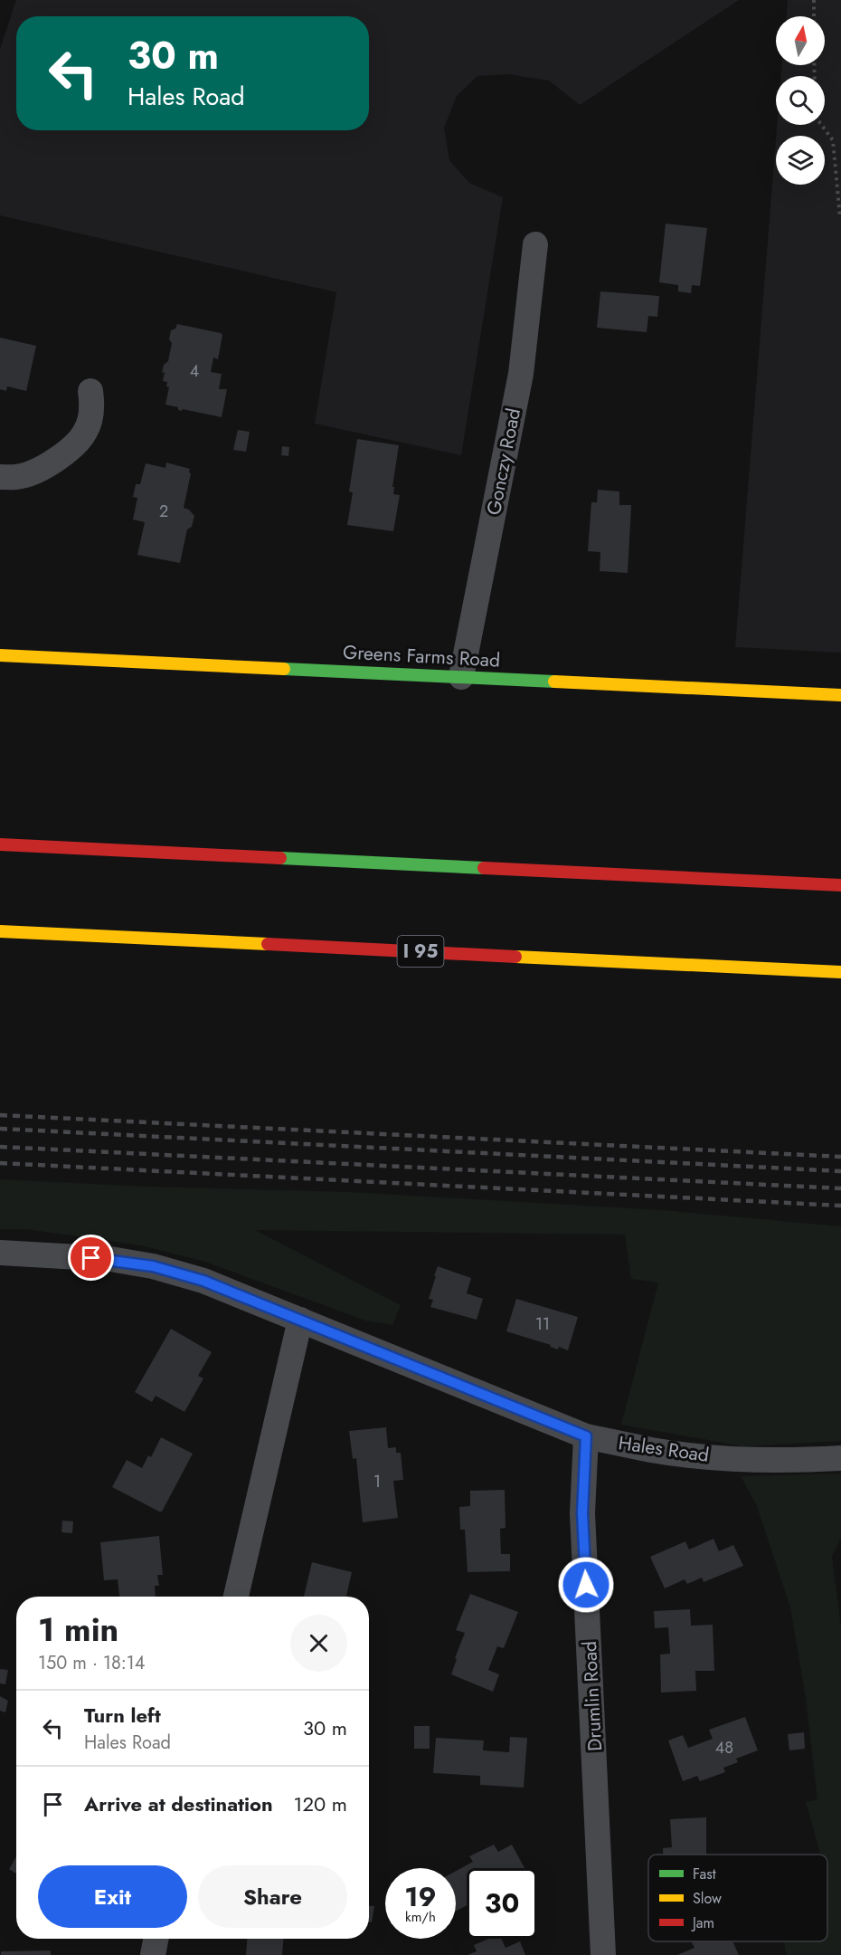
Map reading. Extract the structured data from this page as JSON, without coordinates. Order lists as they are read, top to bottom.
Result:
{
  "streets": {
    "main road": ["Greens Farms Road", "I 95"],
    "street": ["Gonczy Road", "Hales Road", "Drumlin Road"]
  },
  "crossings": [
    ["Gonczy Road", "Greens Farms Road"],
    ["Hales Road", "Drumlin Road"]
  ],
  "house_numbers": [
    "4",
    "2",
    "11",
    "1",
    "48"
  ],
  "legend": ["Fast", "Slow", "Jam"],
  "north": "top",
  "page": {
    "turn": ["30 m", "Hales Road"],
    "heading": ["1 min", "150 m · 18:14"],
    "list": [
      {
        "name": "Turn left",
        "note": "Hales Road",
        "value": "30 m"
      },
      {
        "name": "Arrive at destination",
        "value": "120 m"
      }
    ],
    "buttons": ["Exit", "Share"],
    "speed": "19 km/h",
    "limit": "30"
  }
}
